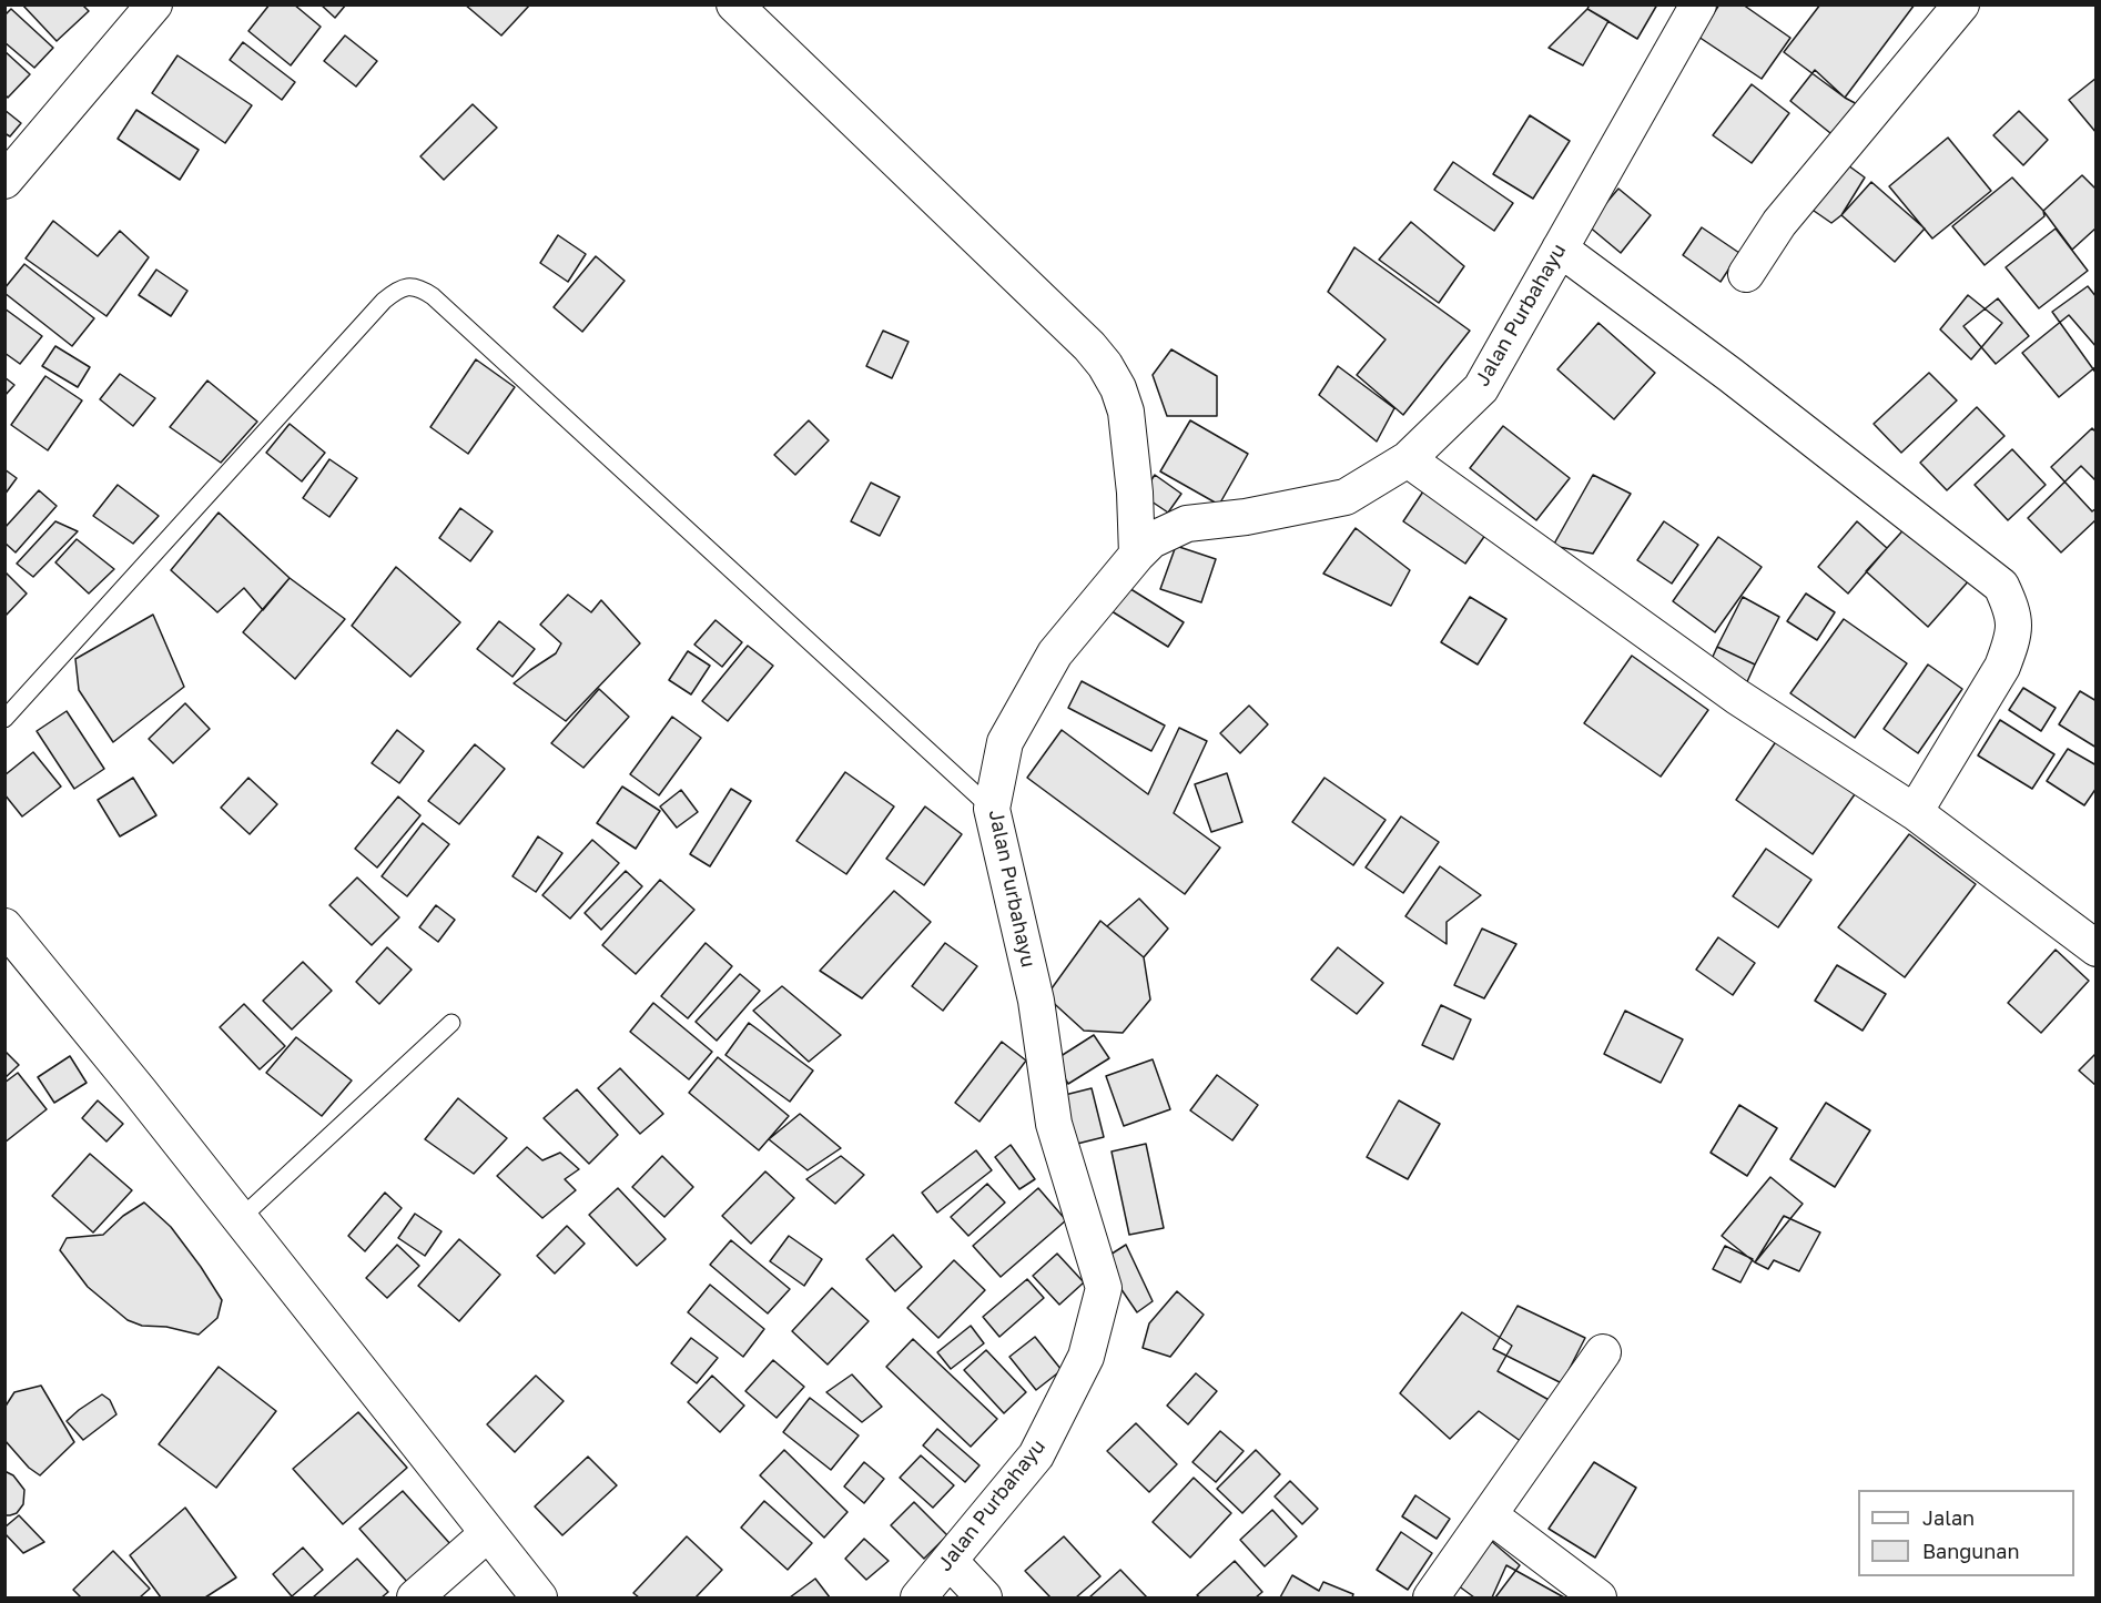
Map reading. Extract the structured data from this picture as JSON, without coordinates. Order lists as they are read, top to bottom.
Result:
{
  "streets": {
    "street": ["Jalan Purbahayu"]
  },
  "legend": ["Jalan", "Bangunan"]
}
